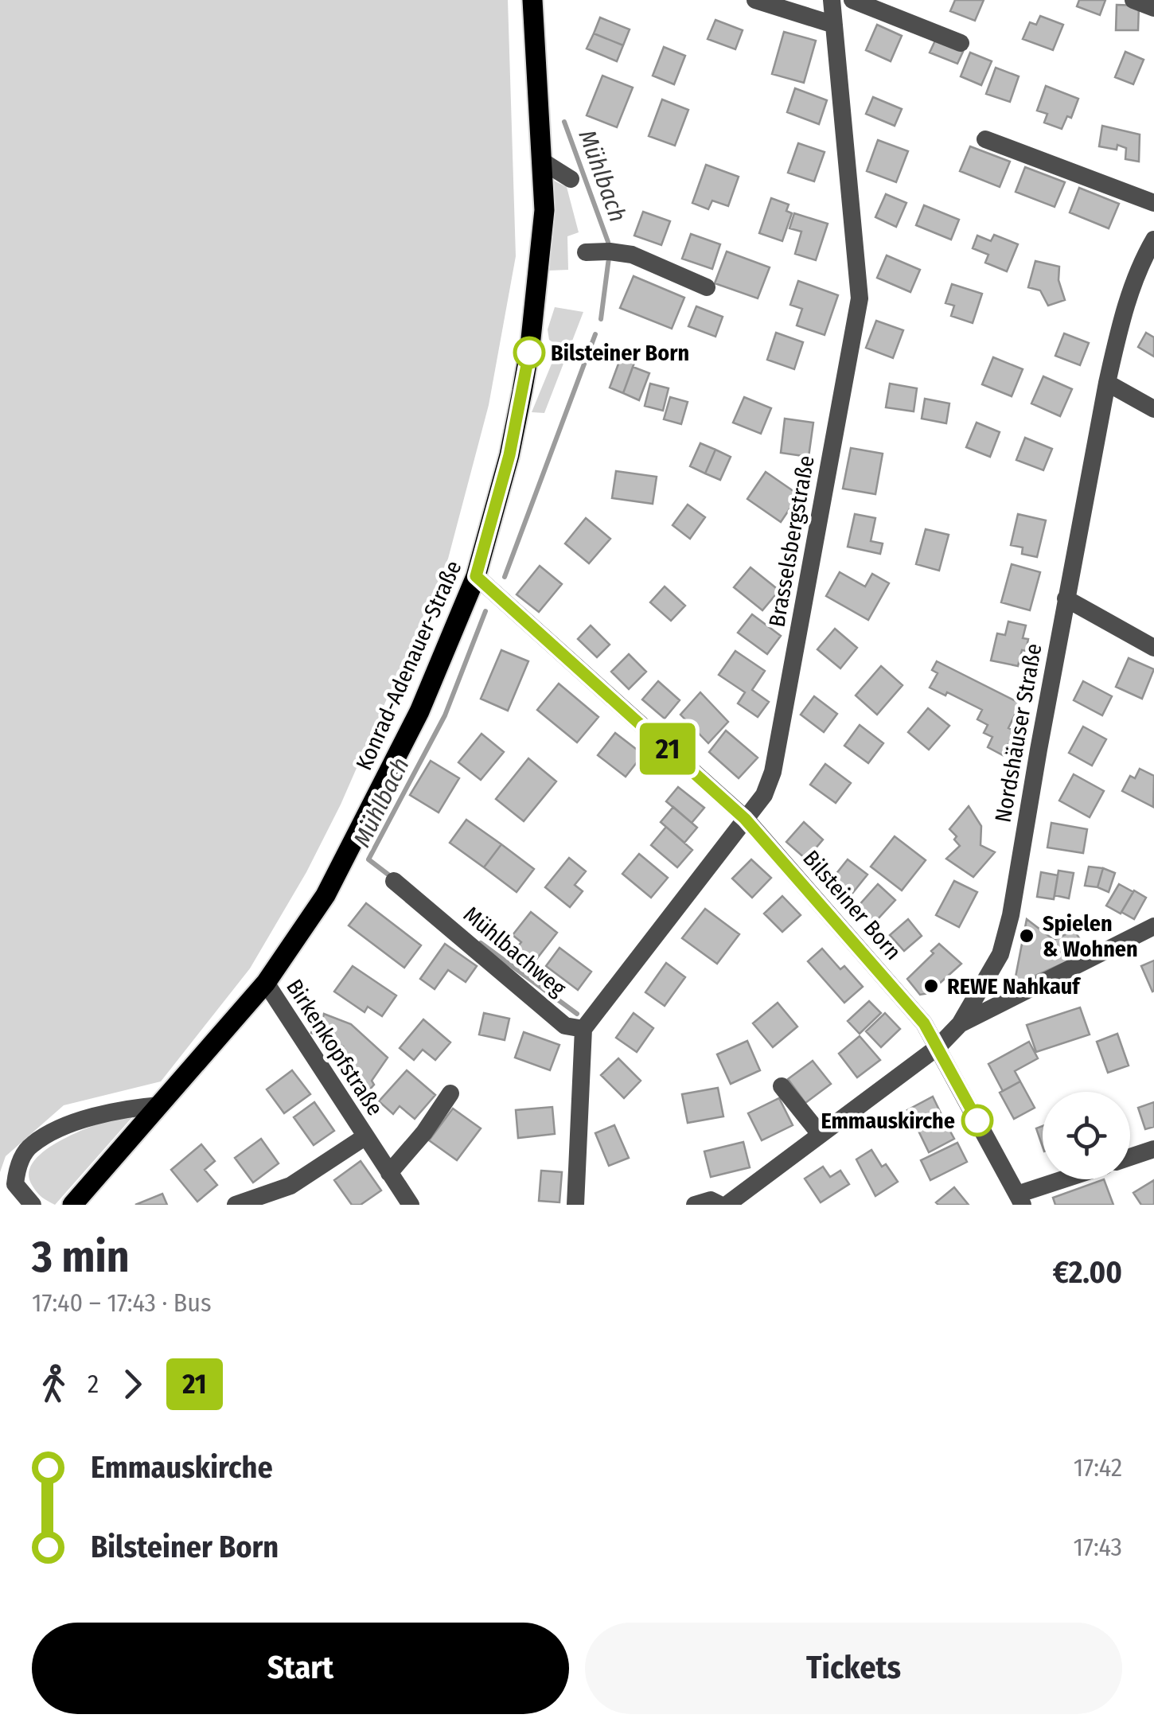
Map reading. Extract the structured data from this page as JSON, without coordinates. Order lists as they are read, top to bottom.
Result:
{
  "streets": {
    "main road": ["Konrad-Adenauer-Straße"],
    "street": [
      "Brasselsbergstraße",
      "Nordshäuser Straße",
      "Bilsteiner Born",
      "Mühlbachweg",
      "Birkenkopfstraße"
    ]
  },
  "crossings": [
    ["Brasselsbergstraße", "Bilsteiner Born"],
    ["Brasselsbergstraße", "Mühlbachweg"],
    ["Konrad-Adenauer-Straße", "Bilsteiner Born"],
    ["Konrad-Adenauer-Straße", "Birkenkopfstraße"],
    ["Nordshäuser Straße", "Bilsteiner Born"]
  ],
  "water": ["Mühlbach"],
  "places": [
    "Bilsteiner Born",
    "Spielen & Wohnen",
    "REWE Nahkauf",
    "Emmauskirche"
  ],
  "lines": ["bus line 21"],
  "page": {
    "on_map": "21",
    "heading": ["3 min", "17:40 – 17:43 · Bus", "€2.00"],
    "legs": ["2", "21"],
    "list": [
      {
        "name": "Emmauskirche",
        "value": "17:42"
      },
      {
        "name": "Bilsteiner Born",
        "value": "17:43"
      }
    ],
    "buttons": ["Start", "Tickets"]
  }
}
